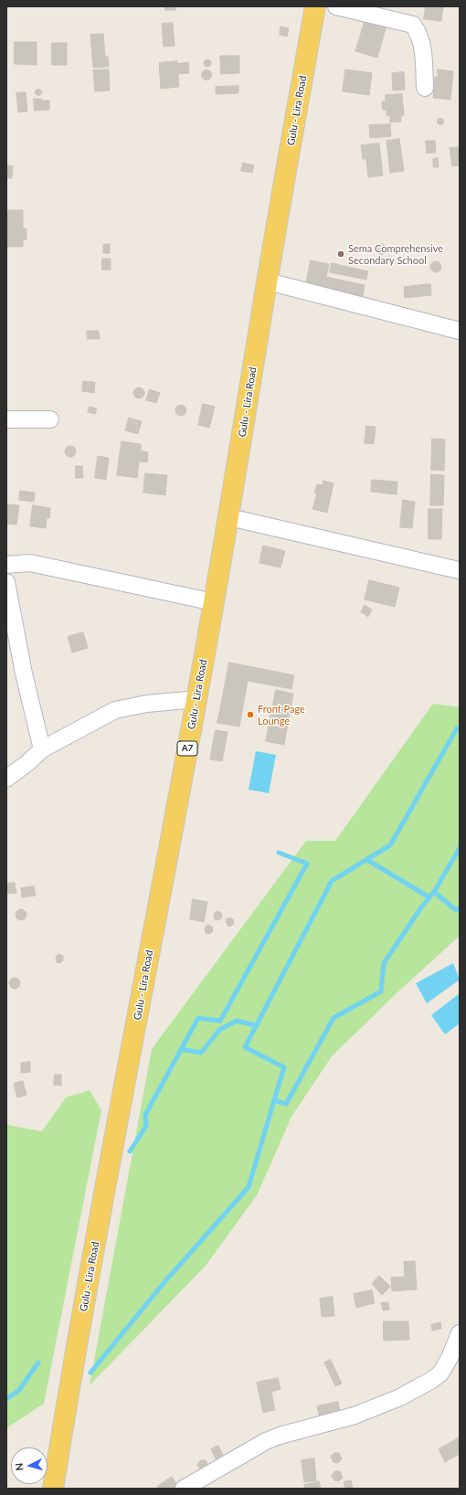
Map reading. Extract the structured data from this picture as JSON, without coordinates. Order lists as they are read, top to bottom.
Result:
{
  "streets": {
    "main road": ["Gulu - Lira Road", "A7"]
  },
  "places": ["Sema Comprehensive Secondary School", "Front Page Lounge"],
  "north": "left"
}
